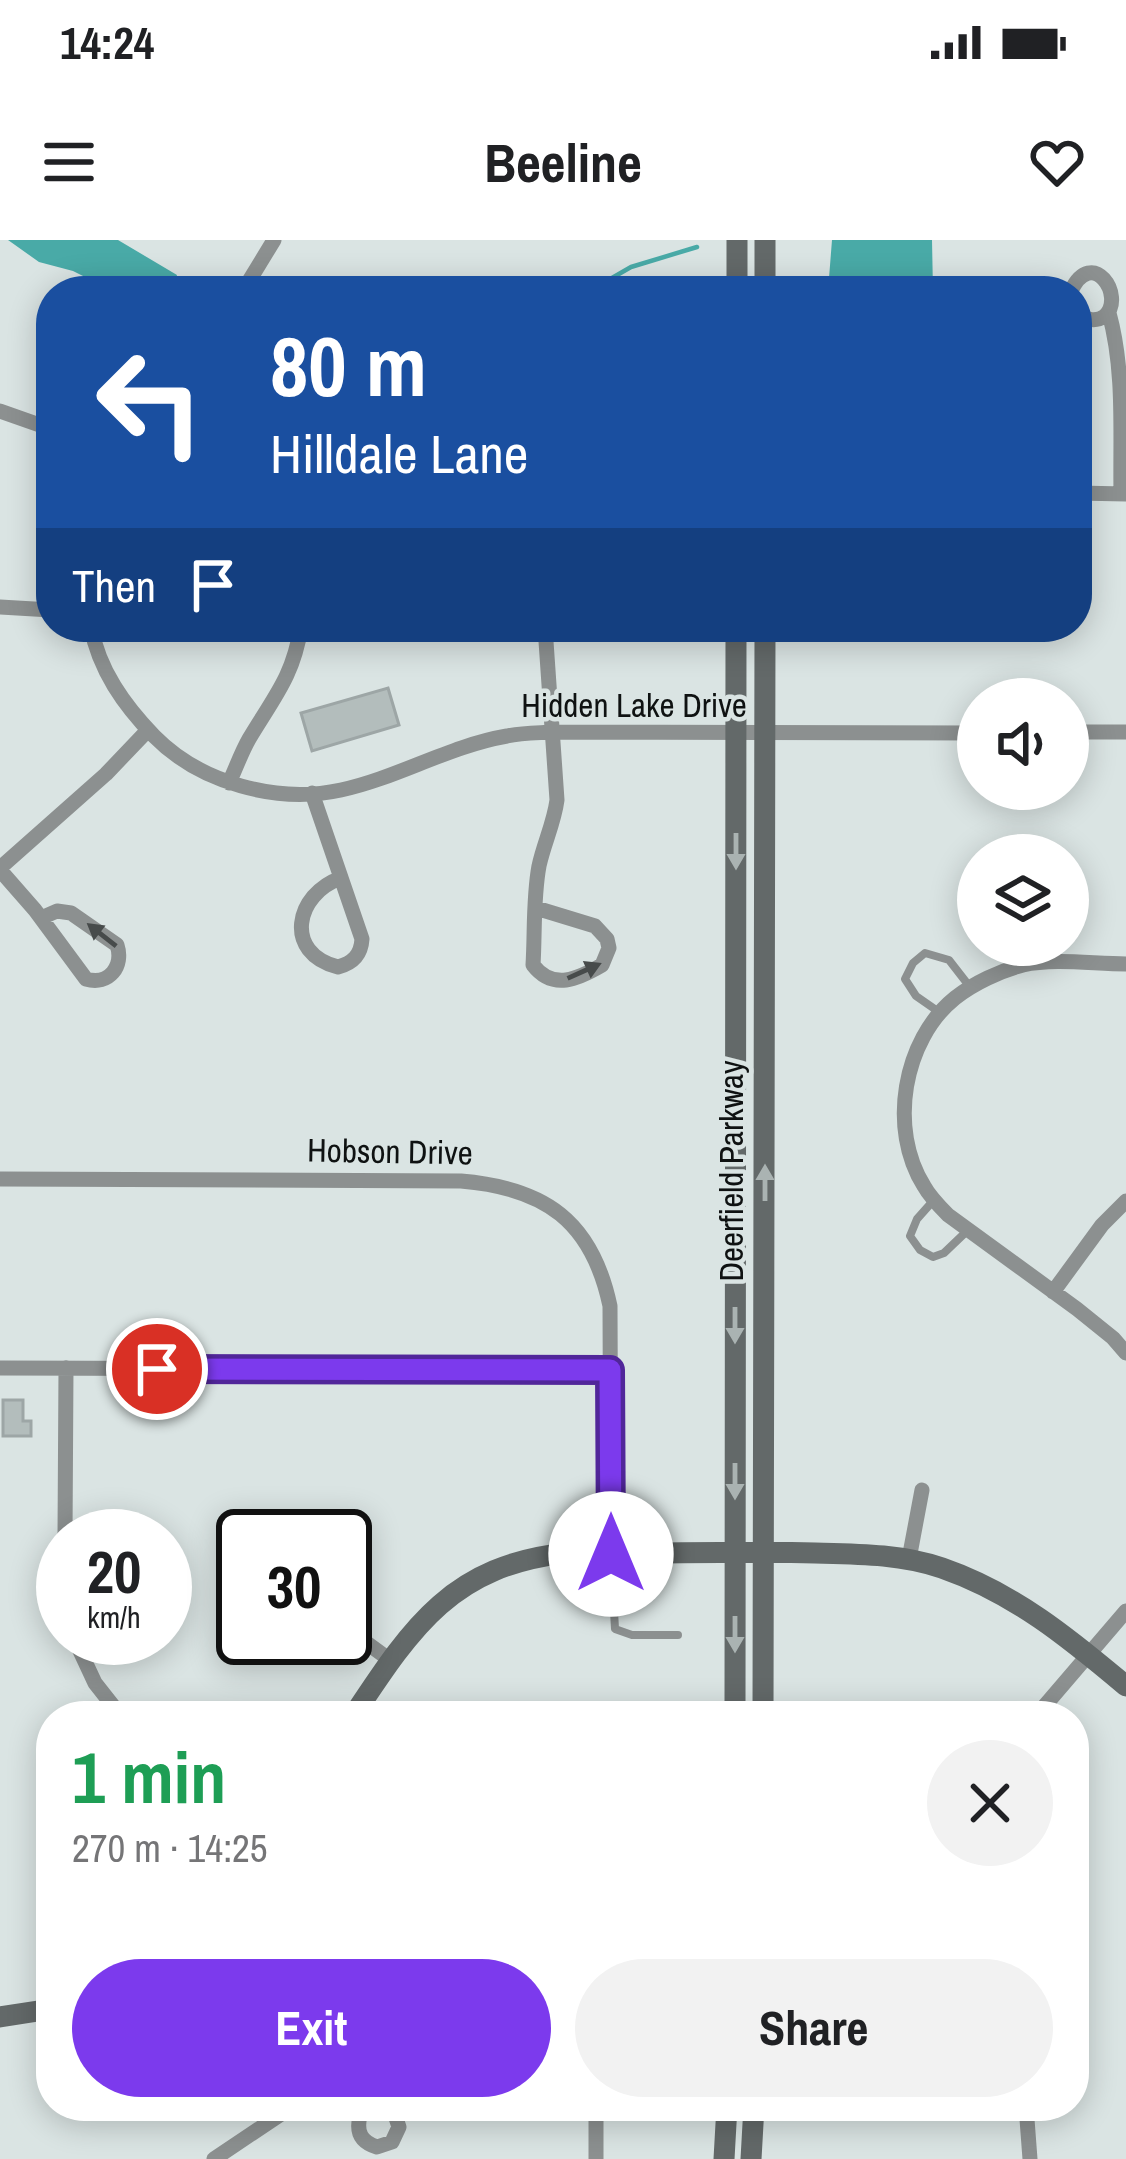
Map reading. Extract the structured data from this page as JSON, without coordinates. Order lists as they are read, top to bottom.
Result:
{
  "streets": {
    "main road": ["Deerfield Parkway"],
    "street": ["Hidden Lake Drive", "Hobson Drive"]
  },
  "crossings": [
    ["Hidden Lake Drive", "Deerfield Parkway"]
  ],
  "page": {
    "status": "14:24",
    "header": "Beeline",
    "turn": ["80 m", "Hilldale Lane"],
    "then": "Then",
    "speed": "20 km/h",
    "limit": "30",
    "heading": ["1 min", "270 m · 14:25"],
    "buttons": ["Exit", "Share"]
  }
}
